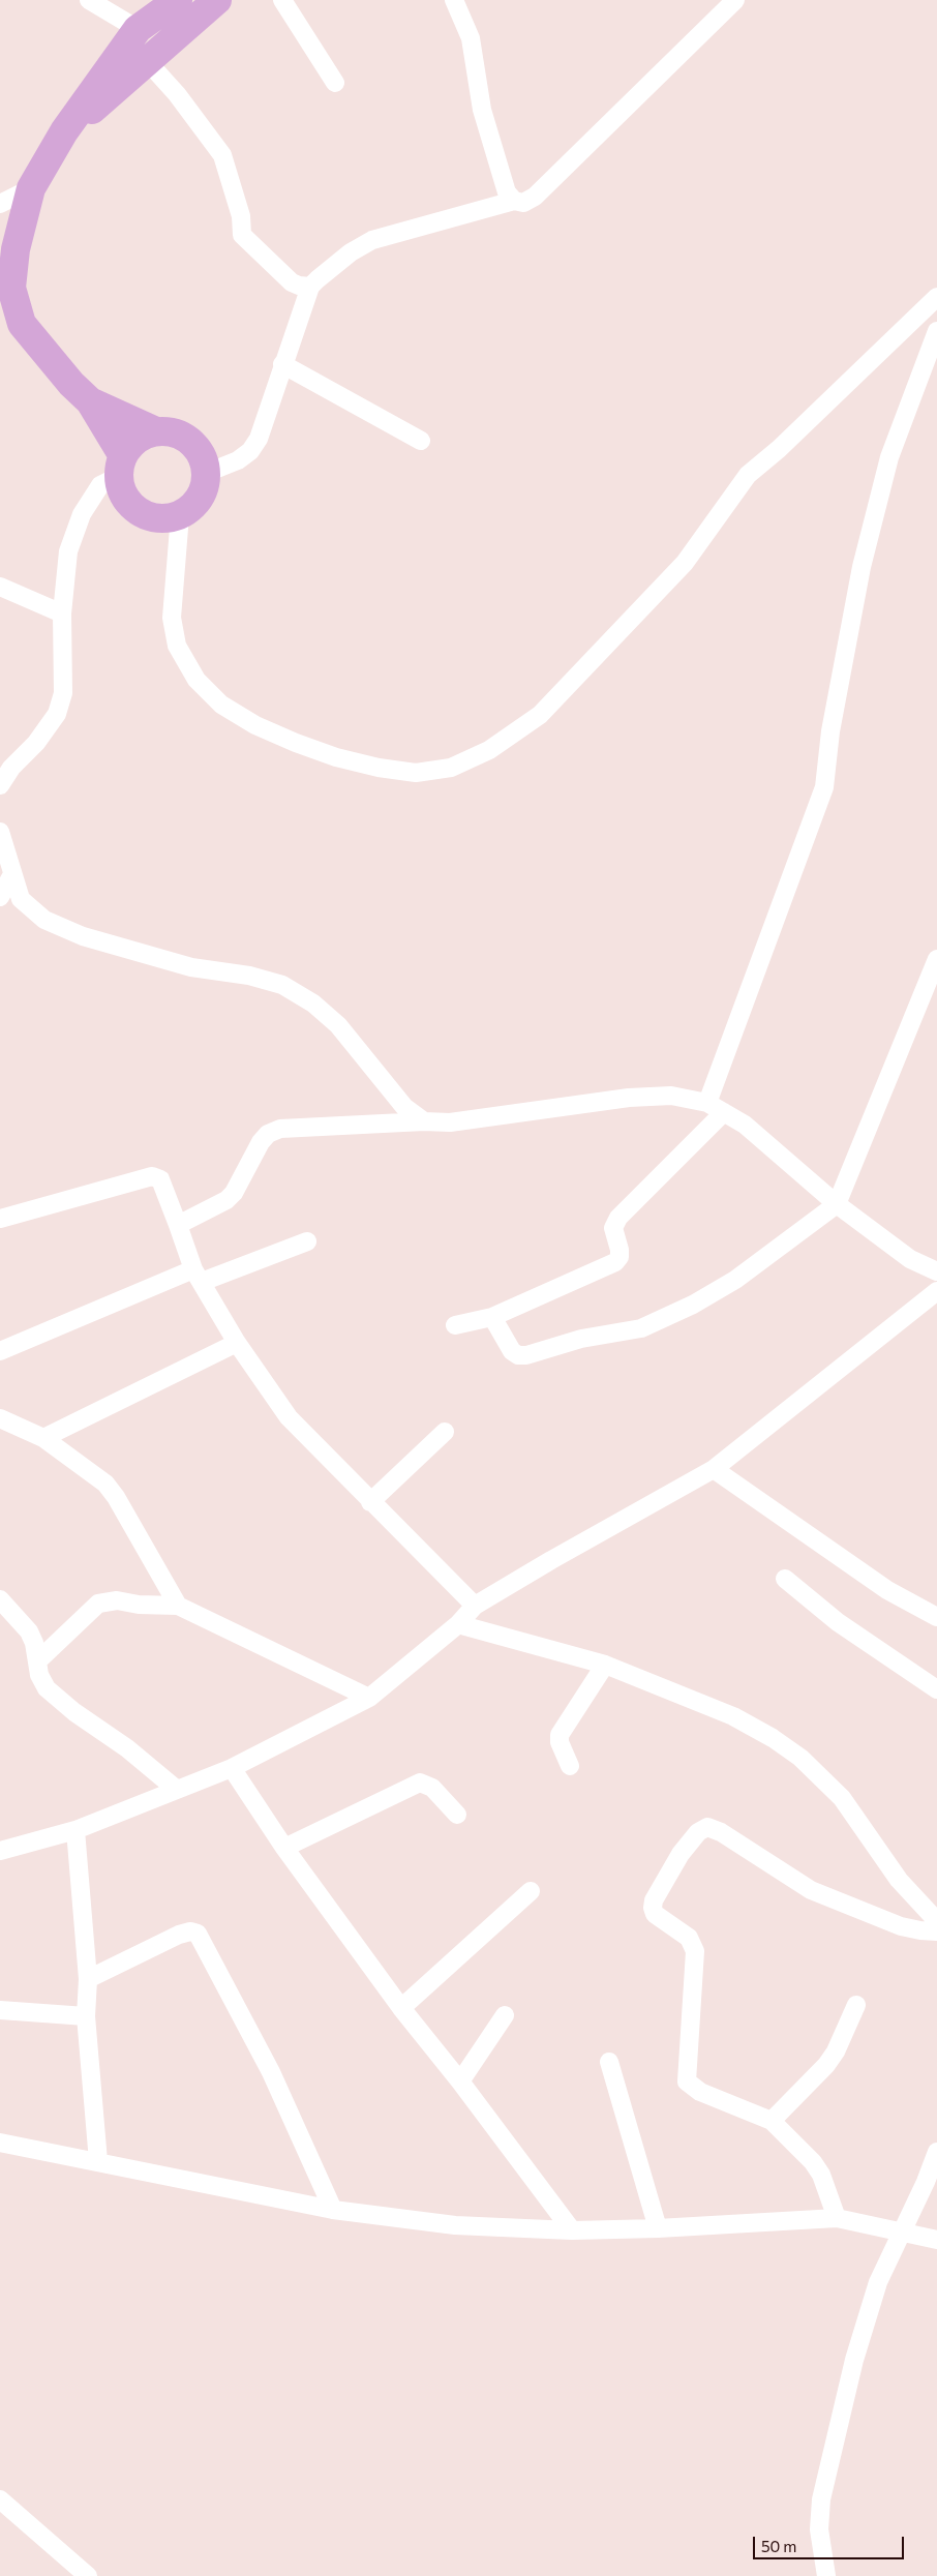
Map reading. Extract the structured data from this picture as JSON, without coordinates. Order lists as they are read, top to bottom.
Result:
{
  "scale_bar": "50 m"
}
